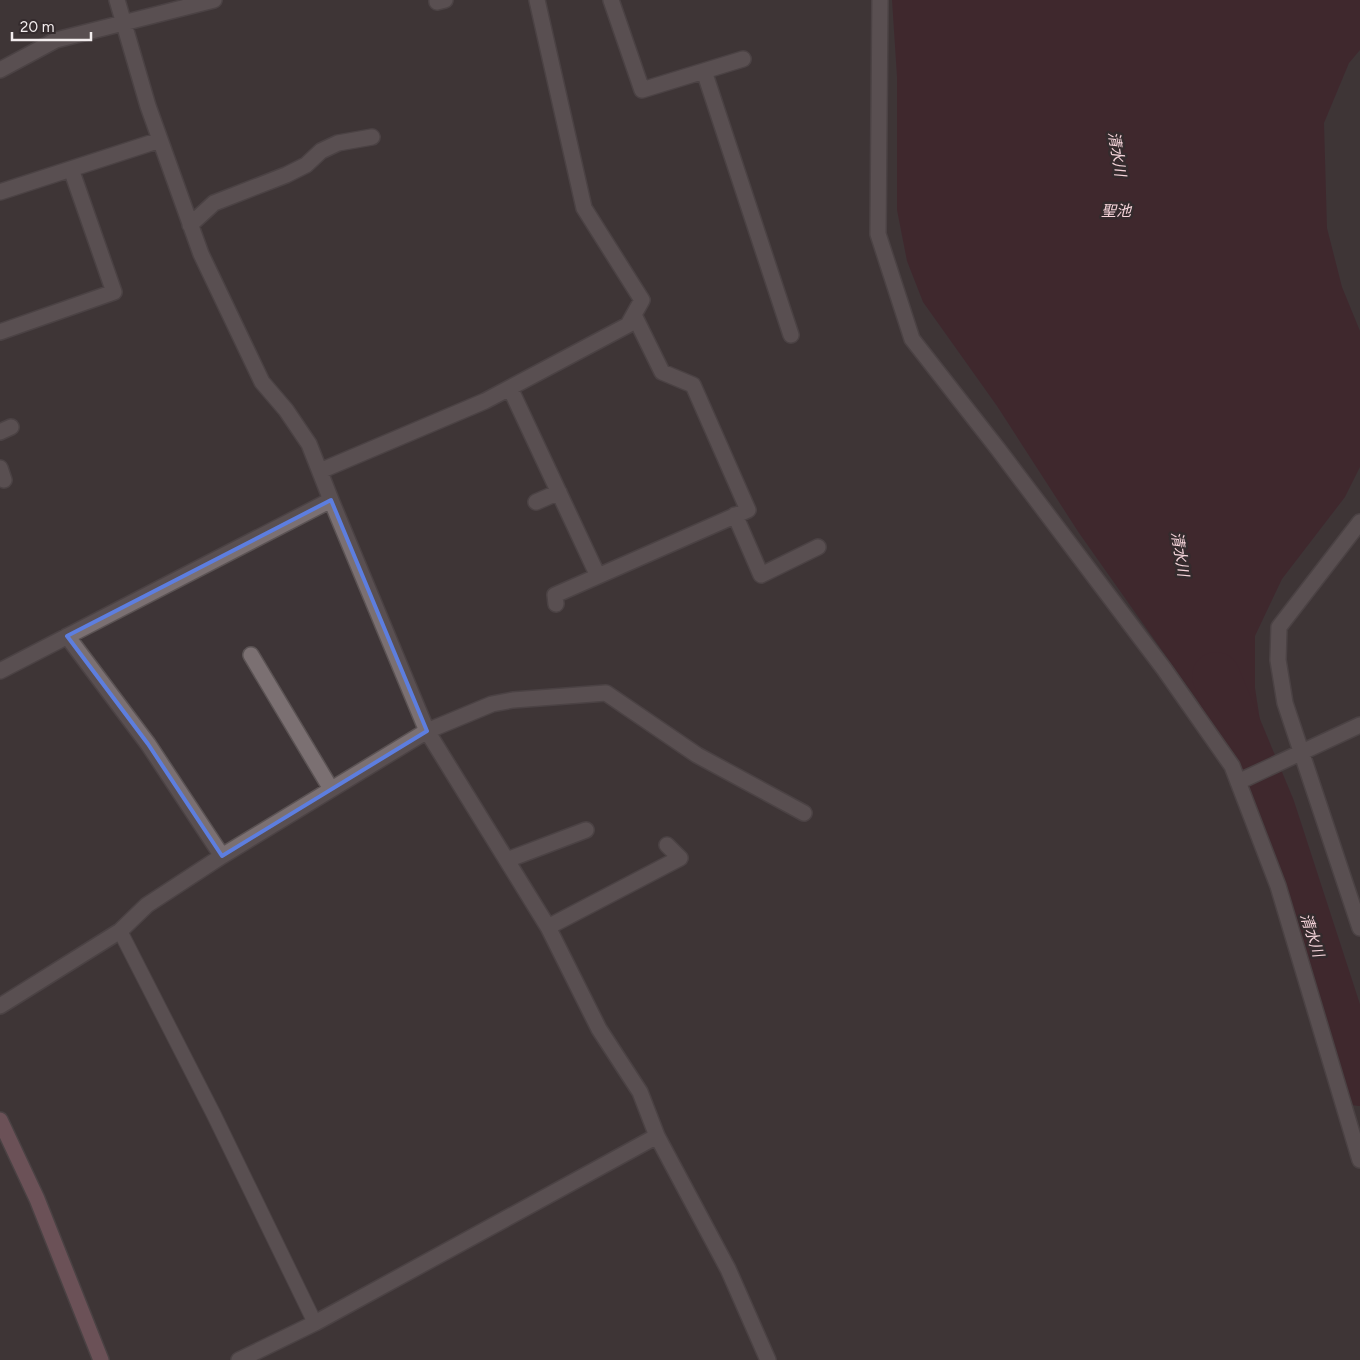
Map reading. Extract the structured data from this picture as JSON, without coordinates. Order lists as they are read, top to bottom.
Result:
{
  "water": ["清水川", "聖池"],
  "scale_bar": "20 m"
}
